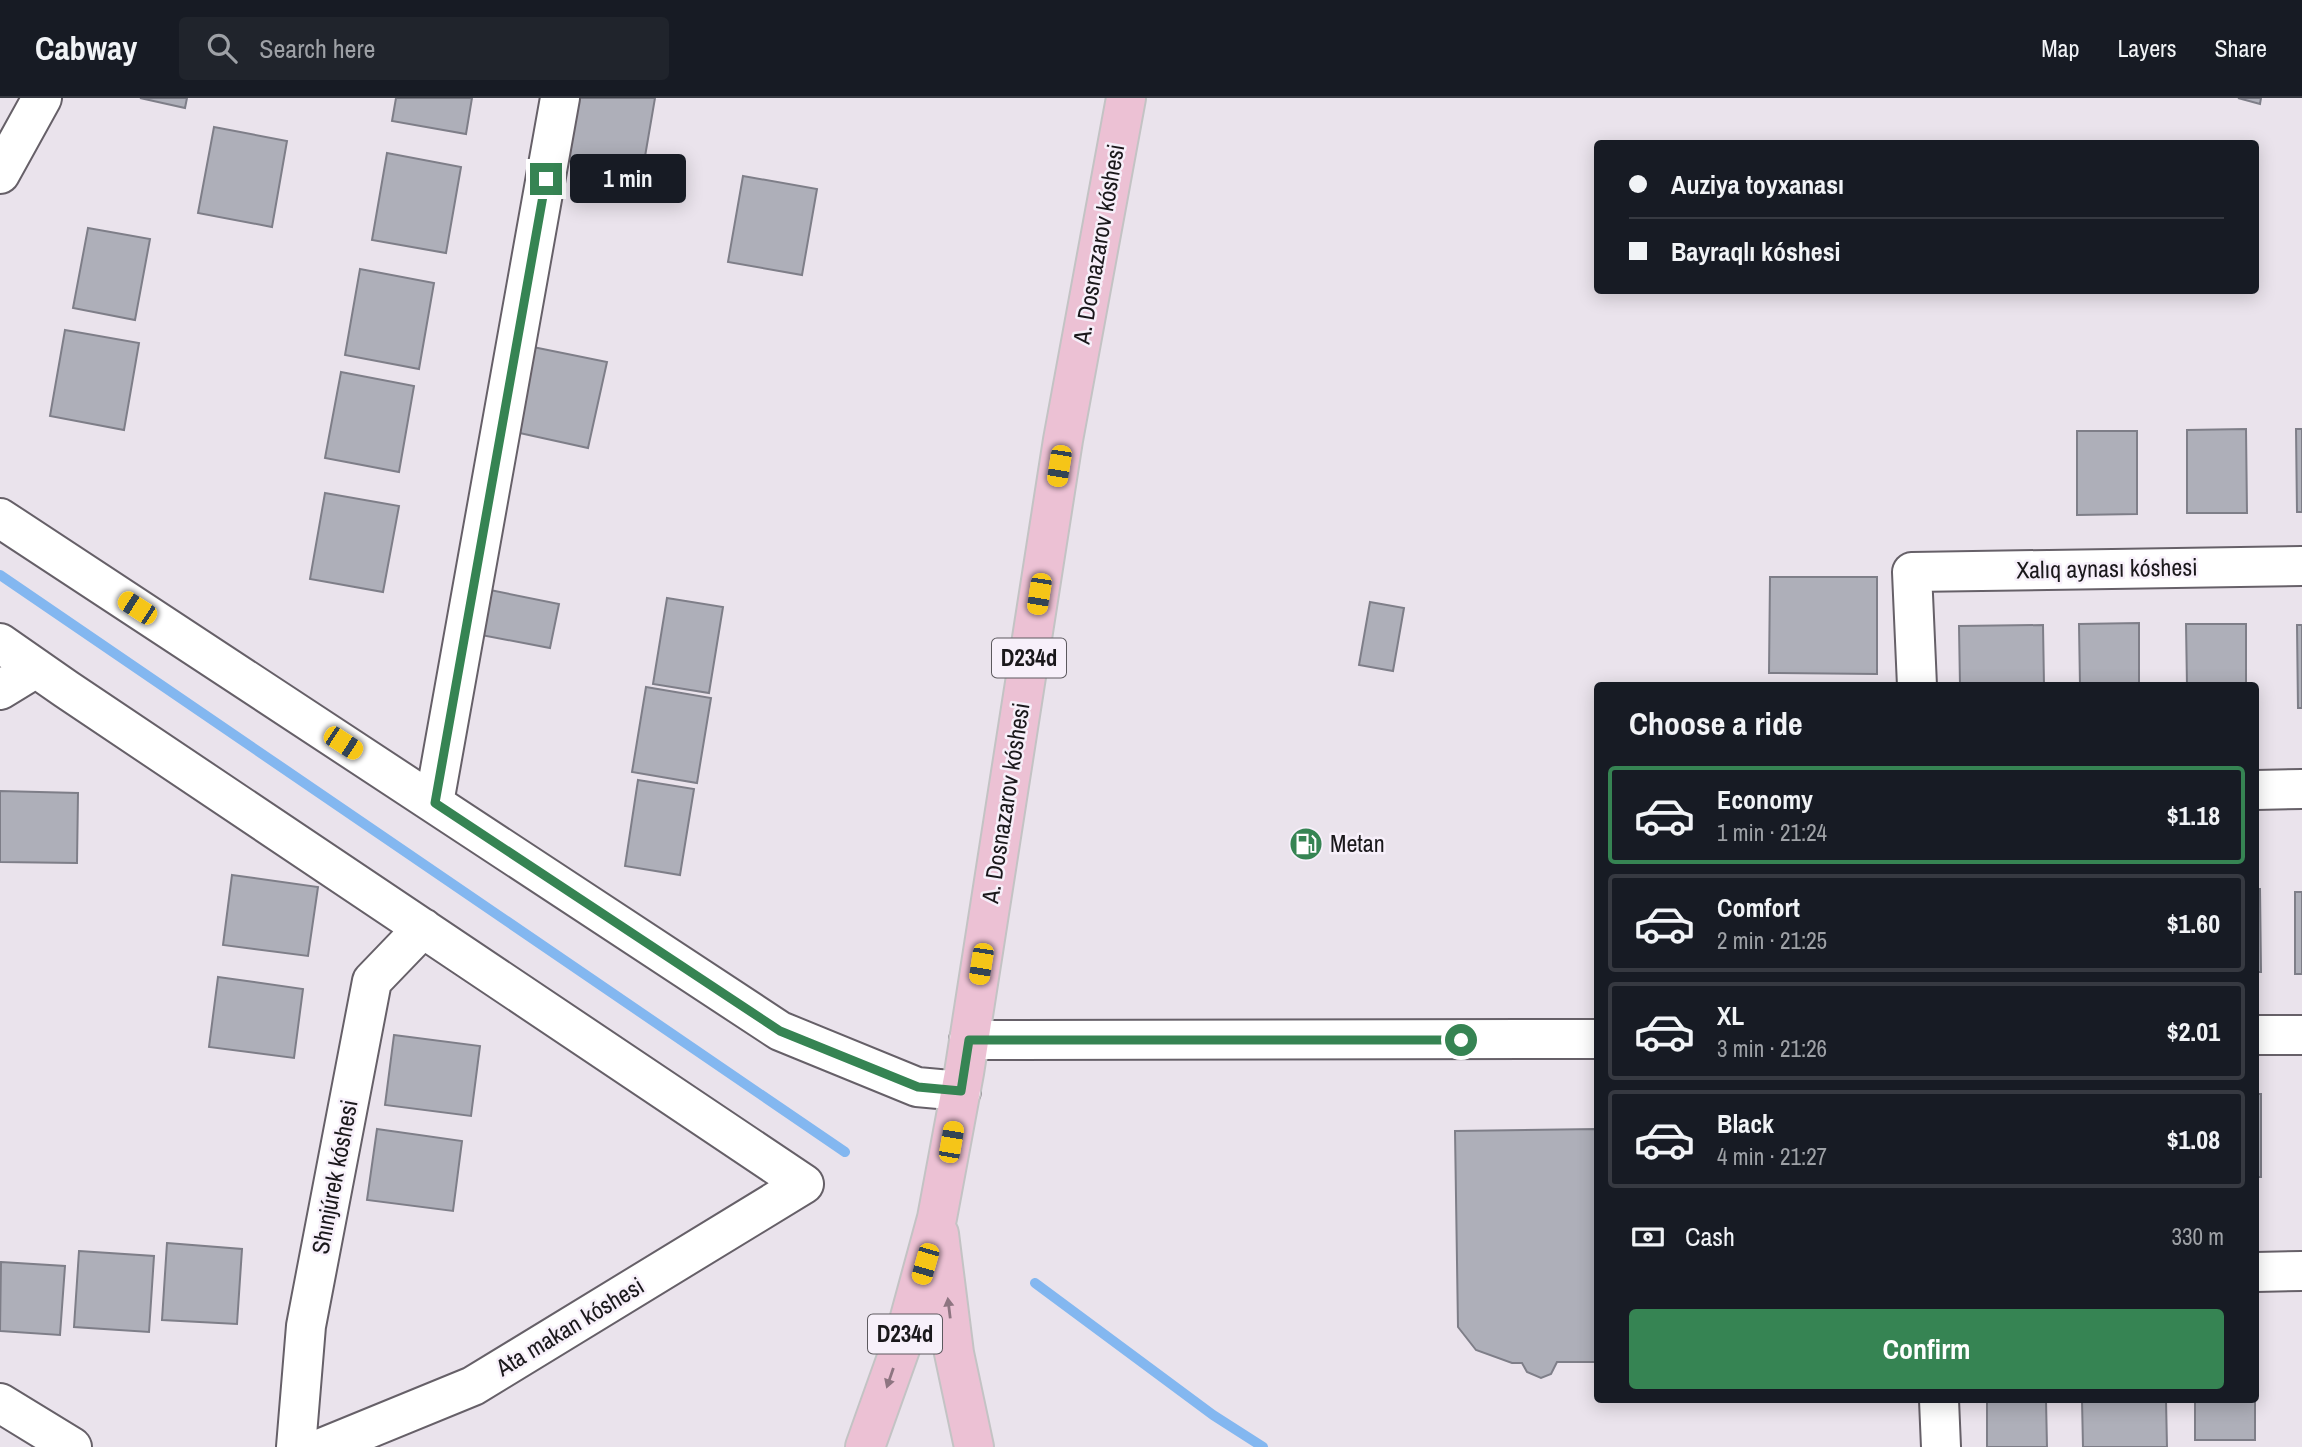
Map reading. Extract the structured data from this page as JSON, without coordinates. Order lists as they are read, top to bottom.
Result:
{
  "streets": {
    "main road": ["A. Dosnazarov kóshesi", "D234d"],
    "street": ["Xalıq aynası kóshesi", "Shınjúrek kóshesi", "Ata makan kóshesi"]
  },
  "crossings": [
    ["A. Dosnazarov kóshesi", "D234d"],
    ["Shınjúrek kóshesi", "Ata makan kóshesi"]
  ],
  "places": {
    "fuel station": ["Metan"]
  },
  "page": {
    "header": "Cabway",
    "search": "Search here",
    "nav": ["Map", "Layers", "Share"],
    "banner": ["Auziya toyxanası", "Bayraqlı kóshesi"],
    "bubble": "1 min",
    "heading": "Choose a ride",
    "list": [
      {
        "name": "Economy",
        "note": "1 min · 21:24",
        "value": "$1.18"
      },
      {
        "name": "Comfort",
        "note": "2 min · 21:25",
        "value": "$1.60"
      },
      {
        "name": "XL",
        "note": "3 min · 21:26",
        "value": "$2.01"
      },
      {
        "name": "Black",
        "note": "4 min · 21:27",
        "value": "$1.08"
      }
    ],
    "pay": ["Cash", "330 m"],
    "buttons": "Confirm"
  }
}
